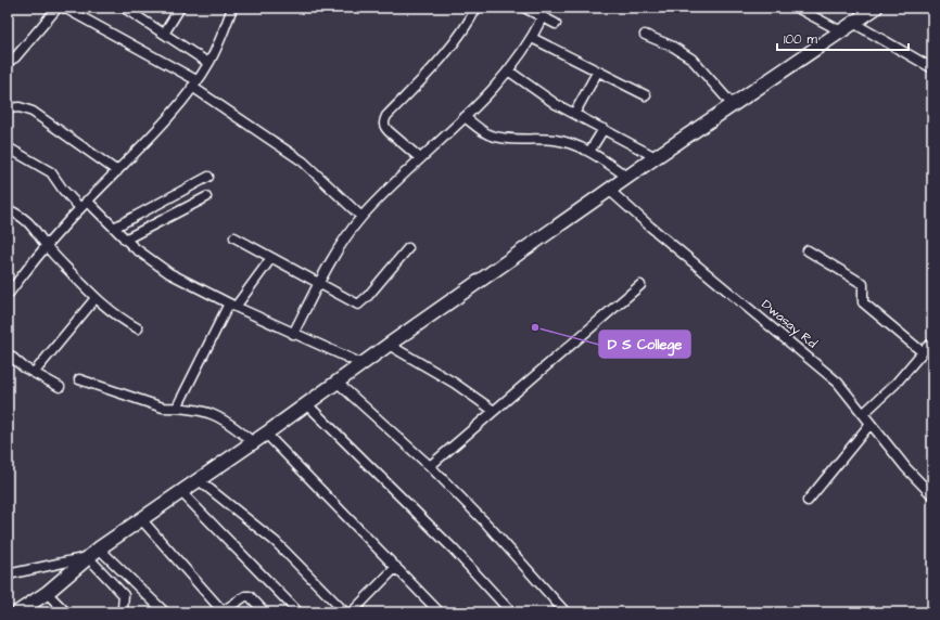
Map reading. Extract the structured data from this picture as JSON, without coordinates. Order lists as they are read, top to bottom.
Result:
{
  "streets": {
    "street": ["Dwasay Rd"]
  },
  "places": ["D S College"],
  "scale_bar": "100 m"
}
